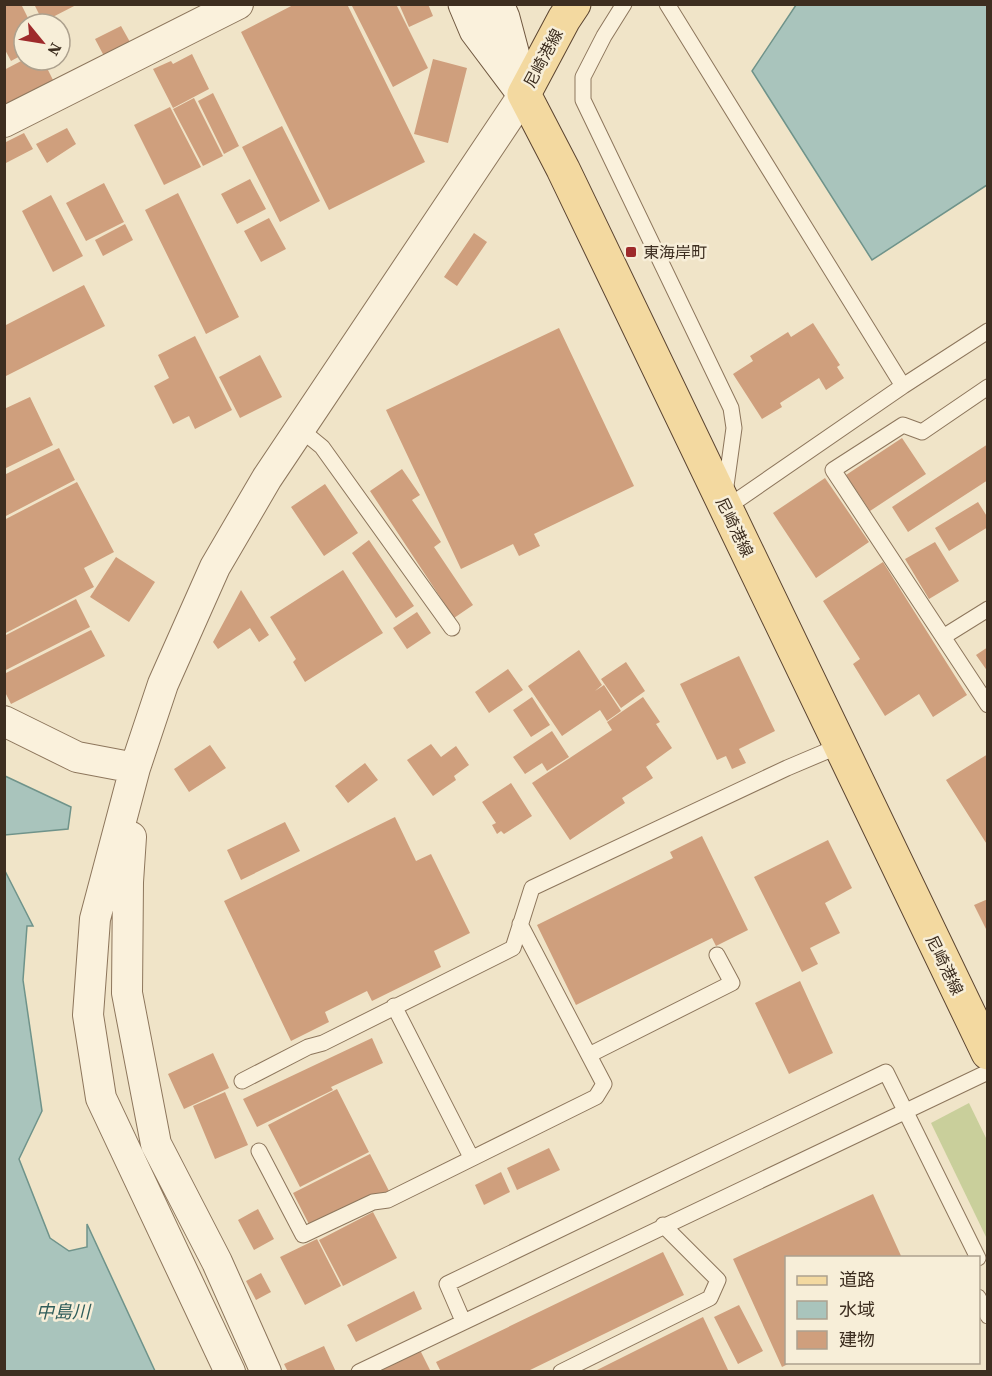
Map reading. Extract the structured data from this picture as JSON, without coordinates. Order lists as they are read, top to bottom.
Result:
{
  "streets": {
    "main road": ["尼崎港線"]
  },
  "water": ["中島川"],
  "places": {
    "transit": ["東海岸町"]
  },
  "legend": ["道路", "水域", "建物"],
  "north": "bottom right"
}
